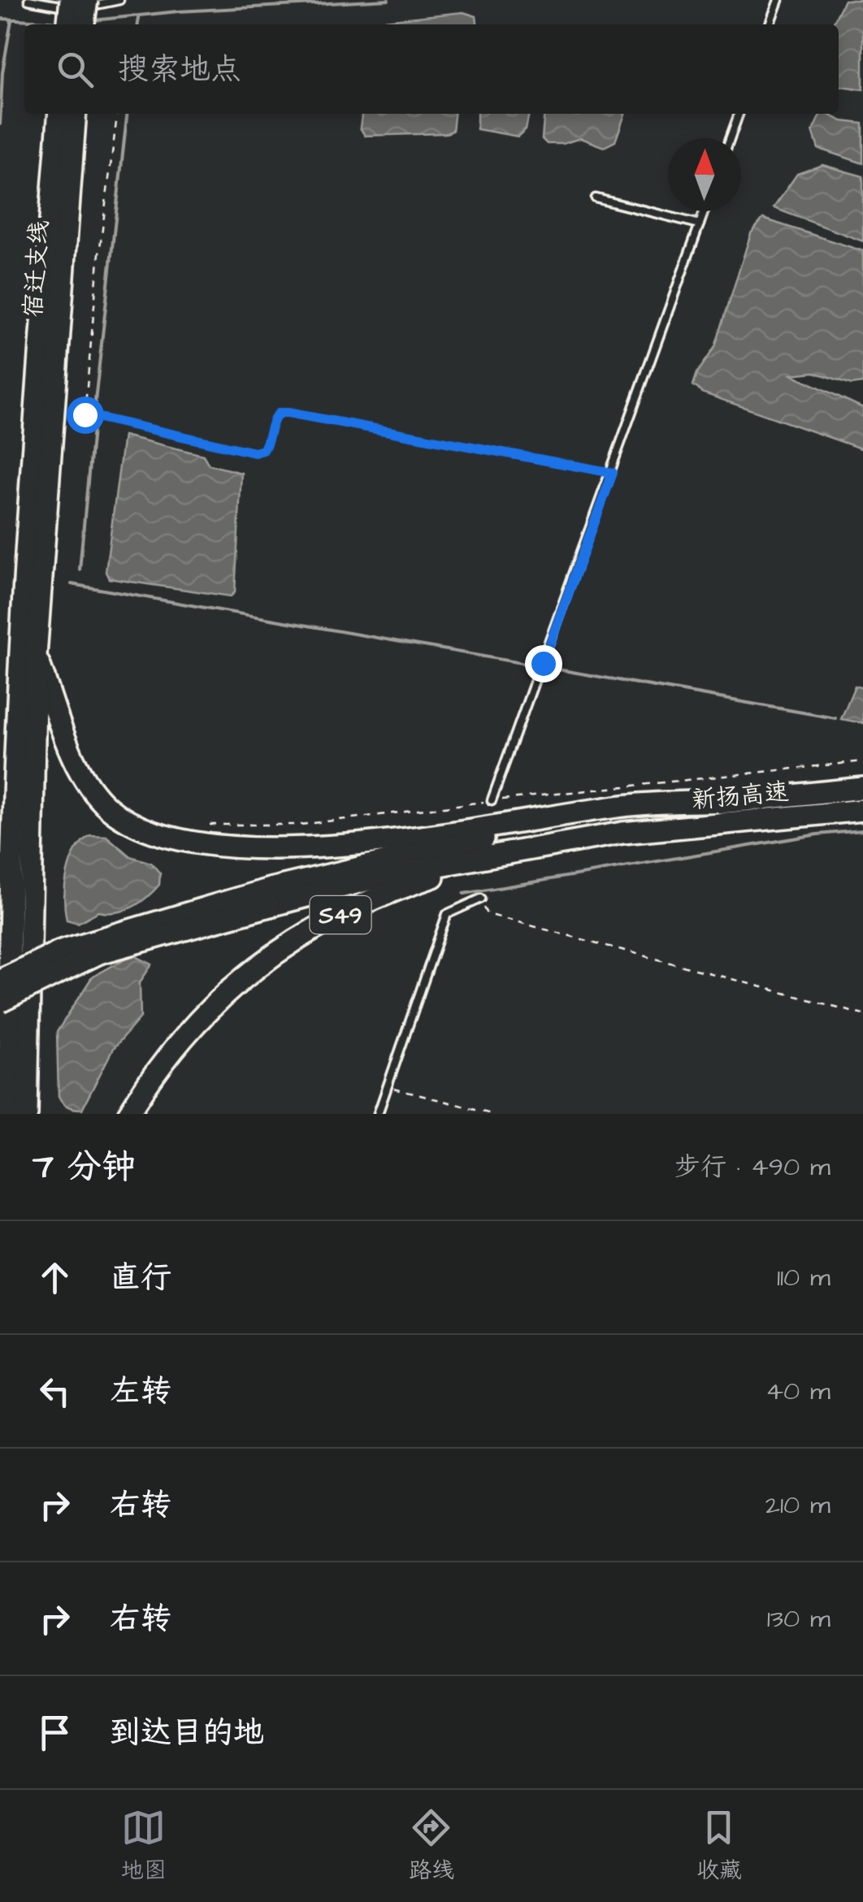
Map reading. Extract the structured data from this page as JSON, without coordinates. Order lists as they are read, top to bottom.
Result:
{
  "streets": {
    "highway": ["宿迁支线", "新扬高速", "S49"]
  },
  "crossings": [
    ["新扬高速", "S49"]
  ],
  "north": "top",
  "page": {
    "search": "搜索地点",
    "heading": ["7 分钟", "步行 · 490 m"],
    "list": [
      ["直行", "110 m"],
      ["左转", "40 m"],
      ["右转", "210 m"],
      ["右转", "130 m"],
      "到达目的地"
    ],
    "nav": ["地图", "路线", "收藏"]
  }
}
